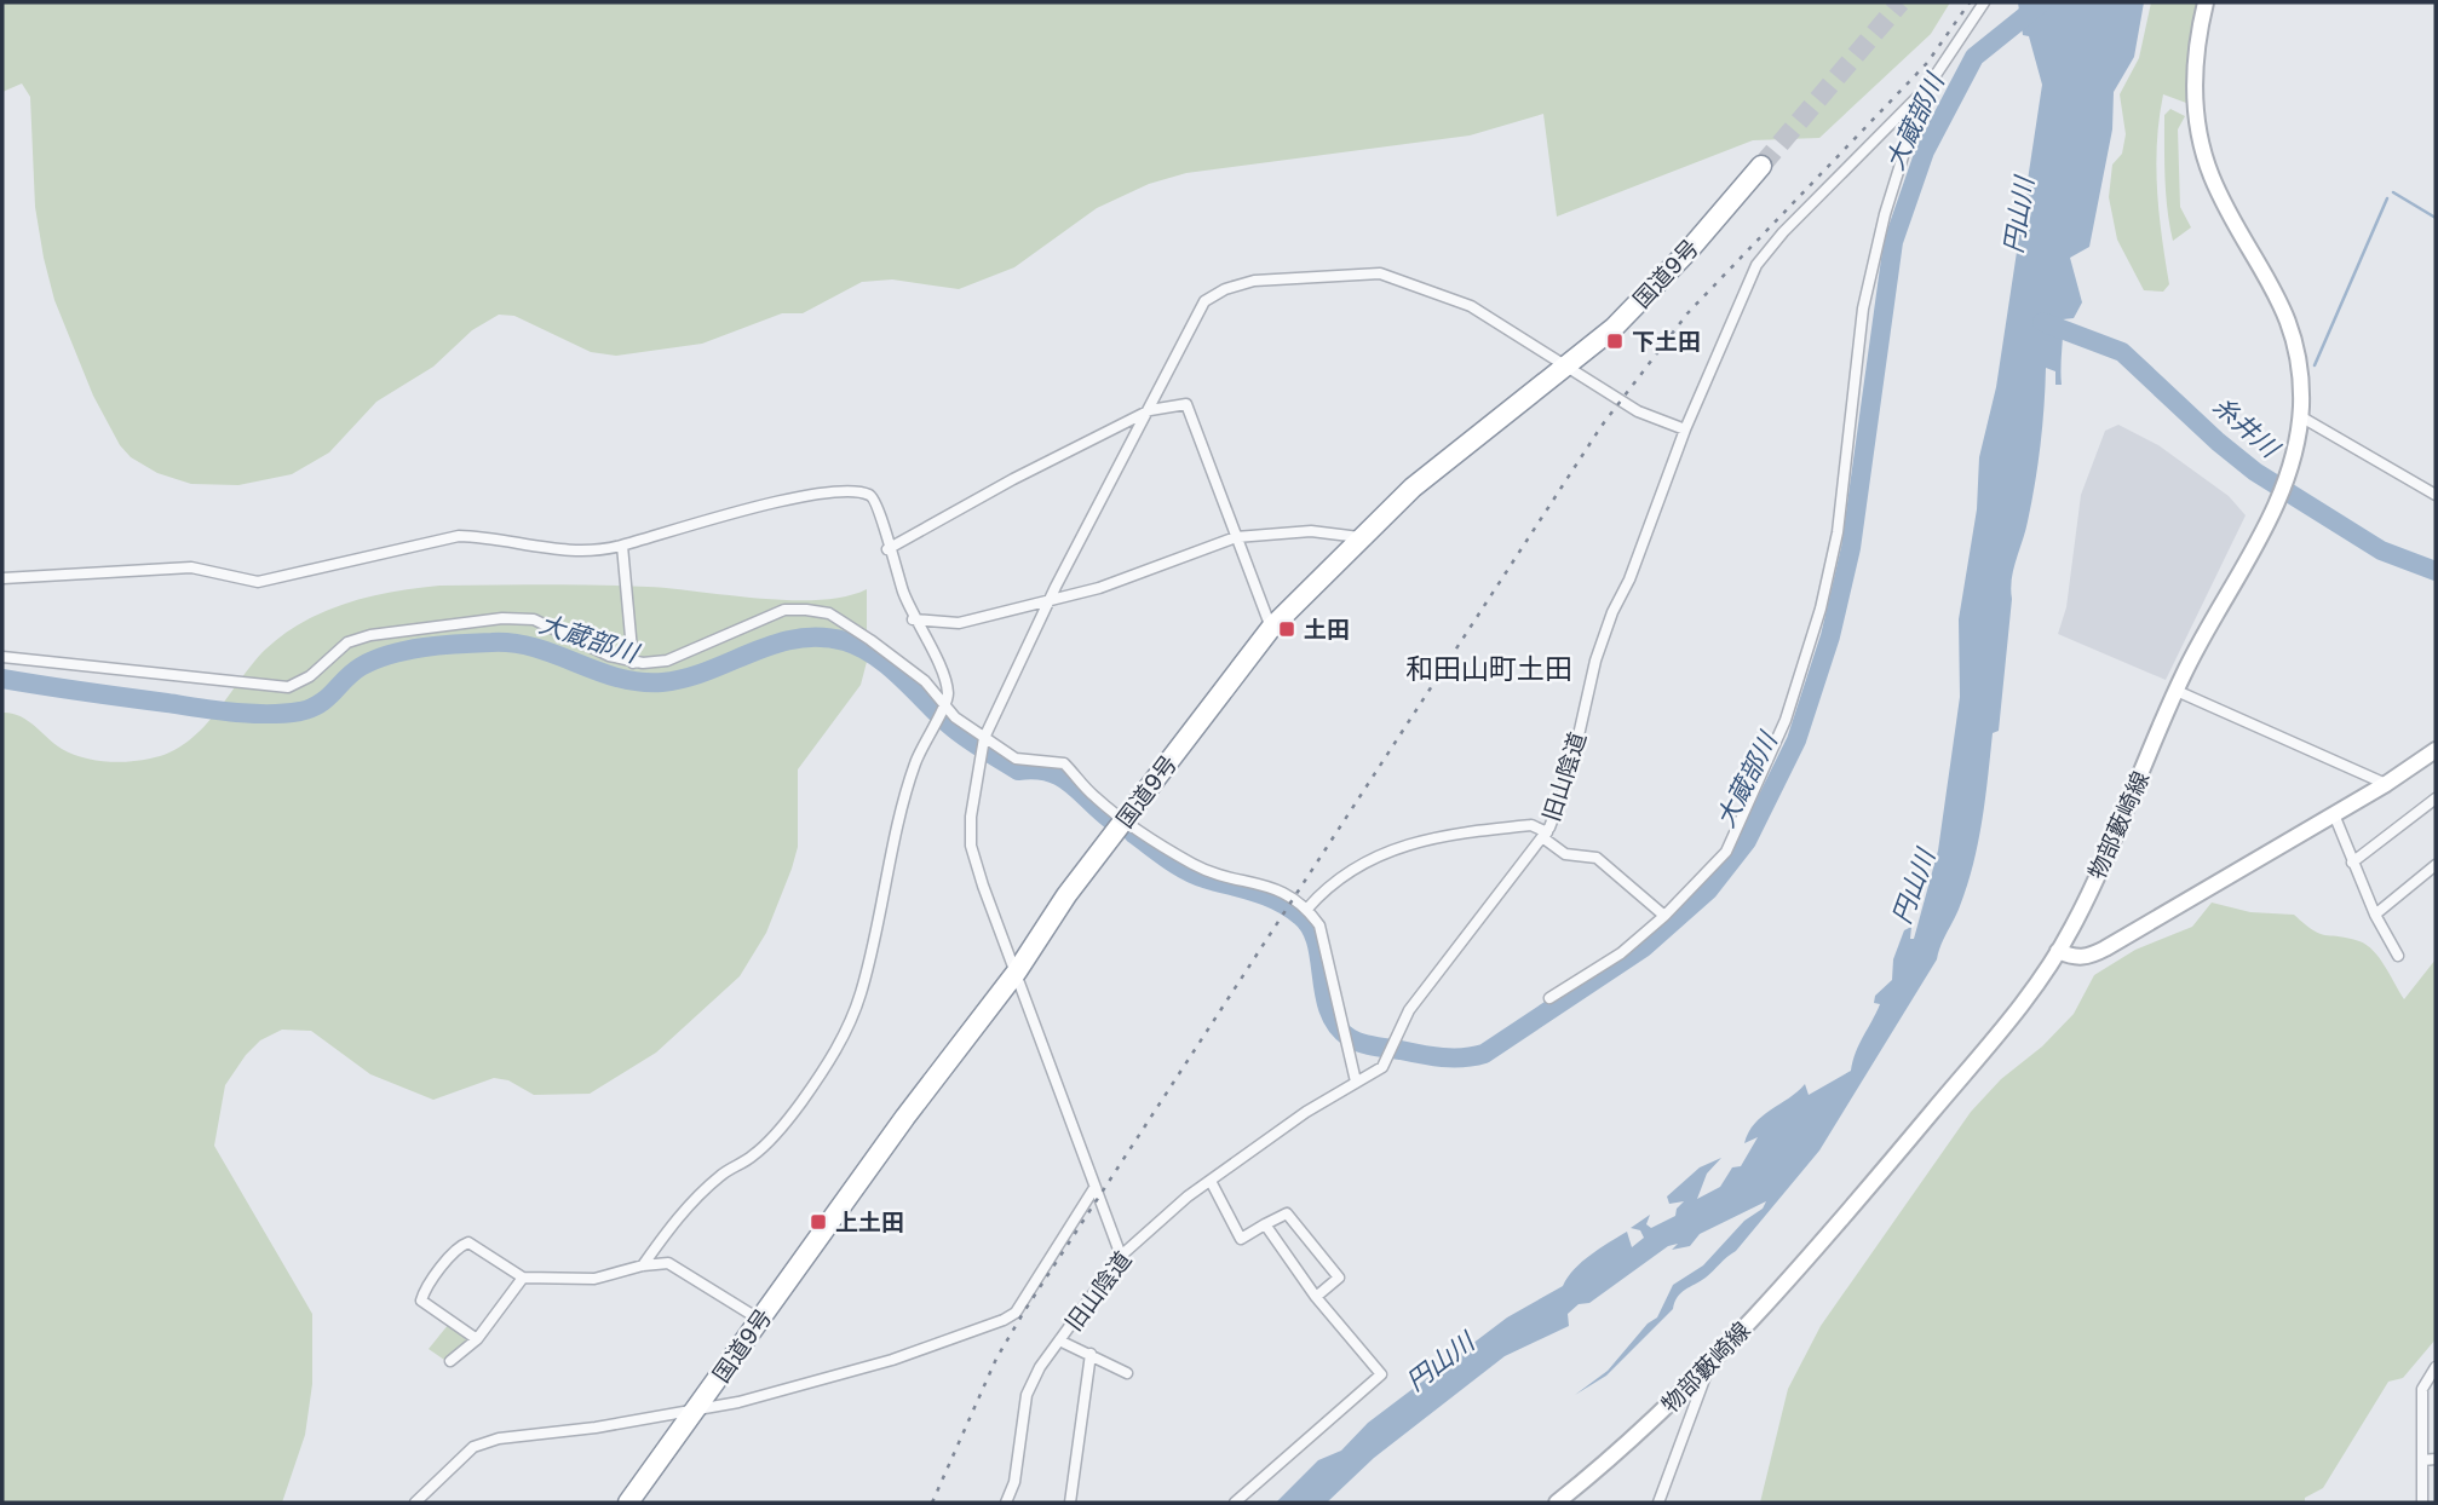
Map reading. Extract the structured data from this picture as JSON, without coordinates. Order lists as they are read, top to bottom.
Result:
{
  "streets": {
    "highway": ["国道9号"],
    "main road": ["物部藪崎線"],
    "street": ["旧山陰道"]
  },
  "districts": ["和田山町土田"],
  "water": ["大蔵部川", "円山川", "糸井川"],
  "places": {
    "transit": ["下土田", "土田", "上土田"]
  }
}
